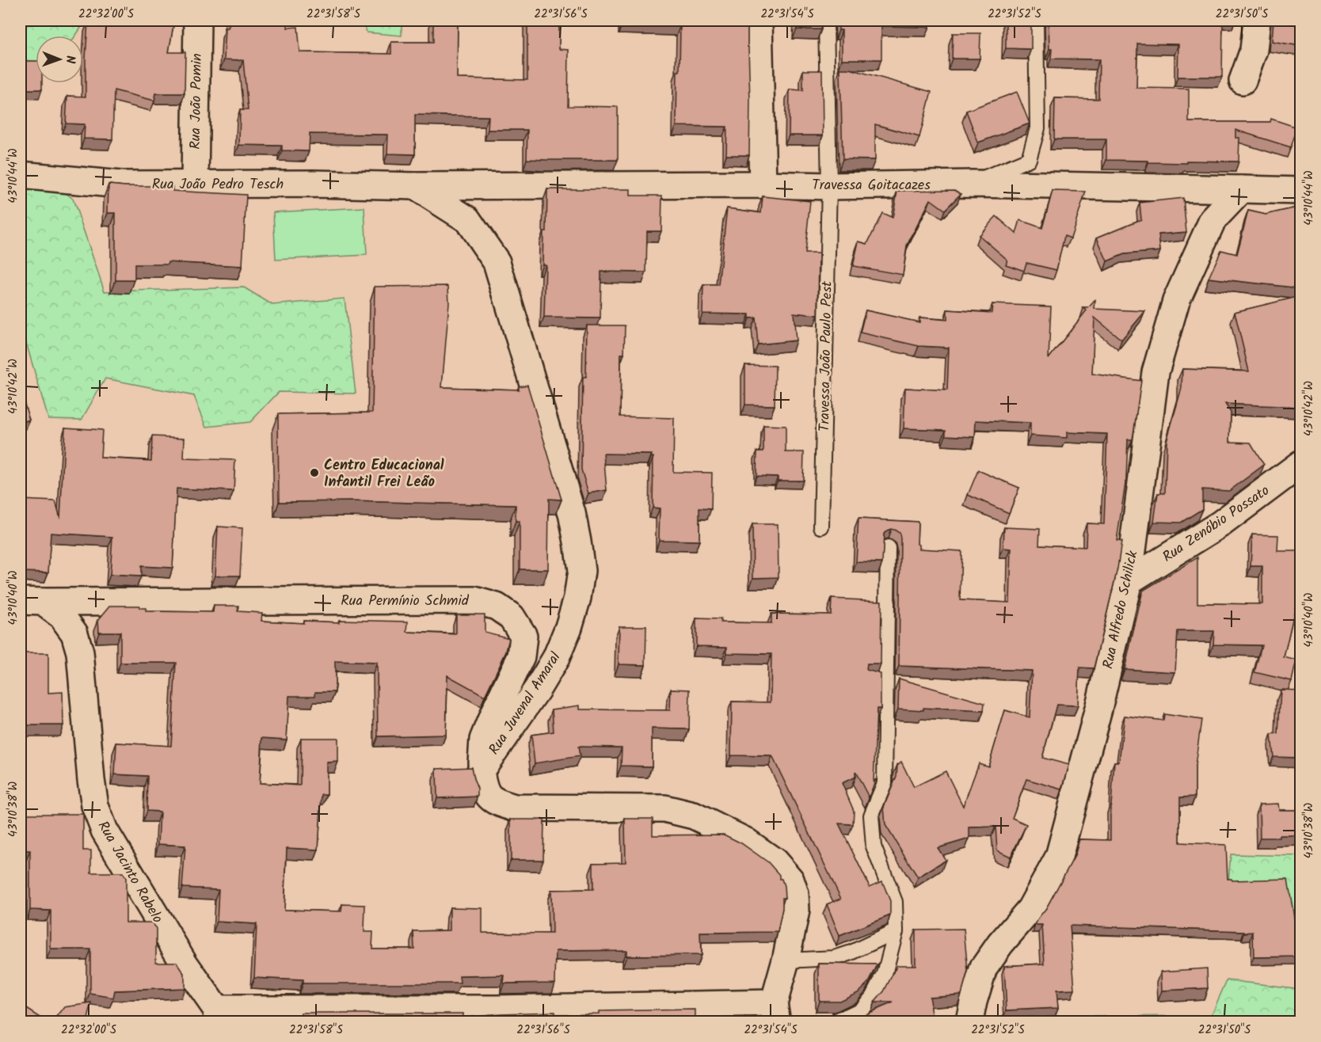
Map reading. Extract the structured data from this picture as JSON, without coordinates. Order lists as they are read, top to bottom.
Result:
{
  "streets": {
    "street": [
      "Rua João Pomin",
      "Rua João Pedro Tesch",
      "Travessa Goitacazes",
      "Rua Zenóbio Possato",
      "Rua Permínio Schmid",
      "Rua Alfredo Schilick",
      "Rua Juvenal Amaral",
      "Rua Jacinto Rabelo"
    ],
    "lane": ["Travessa João Paulo Pest"]
  },
  "crossings": [
    ["Rua João Pomin", "Rua João Pedro Tesch"],
    ["Rua João Pedro Tesch", "Travessa Goitacazes"],
    ["Rua João Pedro Tesch", "Rua Juvenal Amaral"],
    ["Travessa Goitacazes", "Travessa João Paulo Pest"],
    ["Travessa Goitacazes", "Rua Alfredo Schilick"],
    ["Travessa Goitacazes", "Rua Juvenal Amaral"],
    ["Rua Zenóbio Possato", "Rua Alfredo Schilick"],
    ["Rua Permínio Schmid", "Rua Juvenal Amaral"],
    ["Rua Permínio Schmid", "Rua Jacinto Rabelo"]
  ],
  "places": ["Centro Educacional Infantil Frei Leão"],
  "north": "right",
  "coordinates": [
    "22°32'00\"S",
    "22°31'58\"S",
    "22°31'56\"S",
    "22°31'54\"S",
    "22°31'52\"S",
    "22°31'50\"S",
    "43°10'44\"W",
    "43°10'42\"W",
    "43°10'40\"W",
    "43°10'38\"W"
  ]
}
